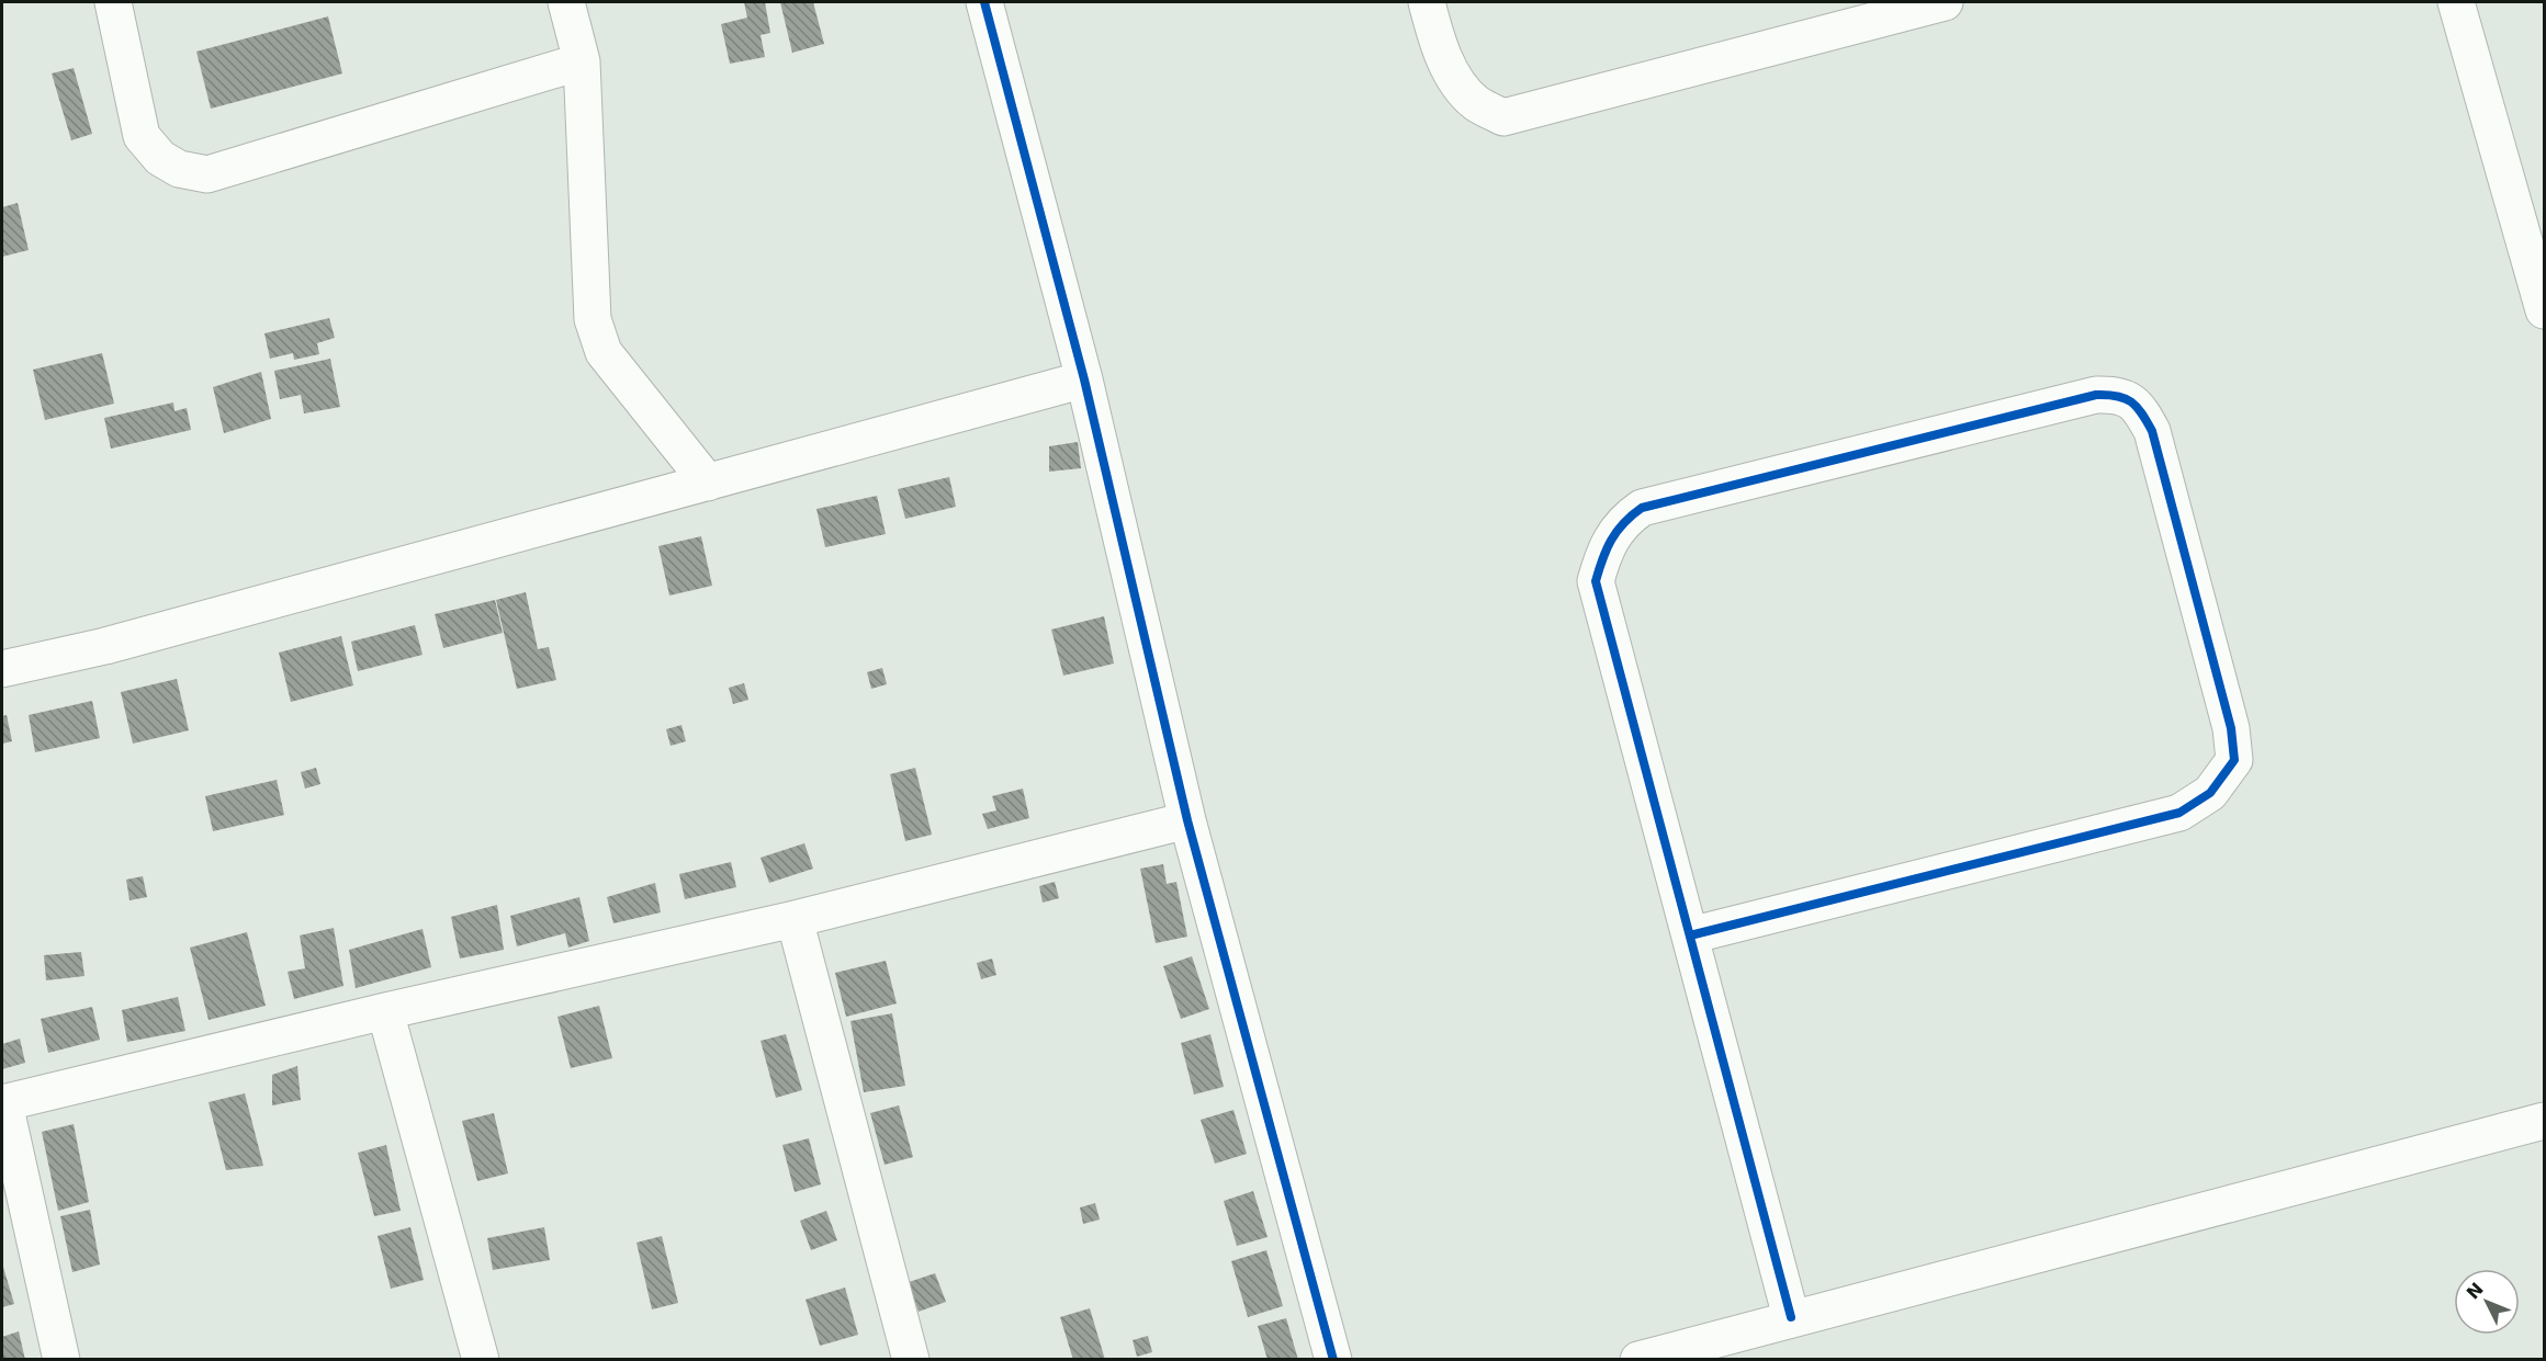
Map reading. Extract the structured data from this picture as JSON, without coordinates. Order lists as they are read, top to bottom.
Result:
{
  "north": "top left"
}
